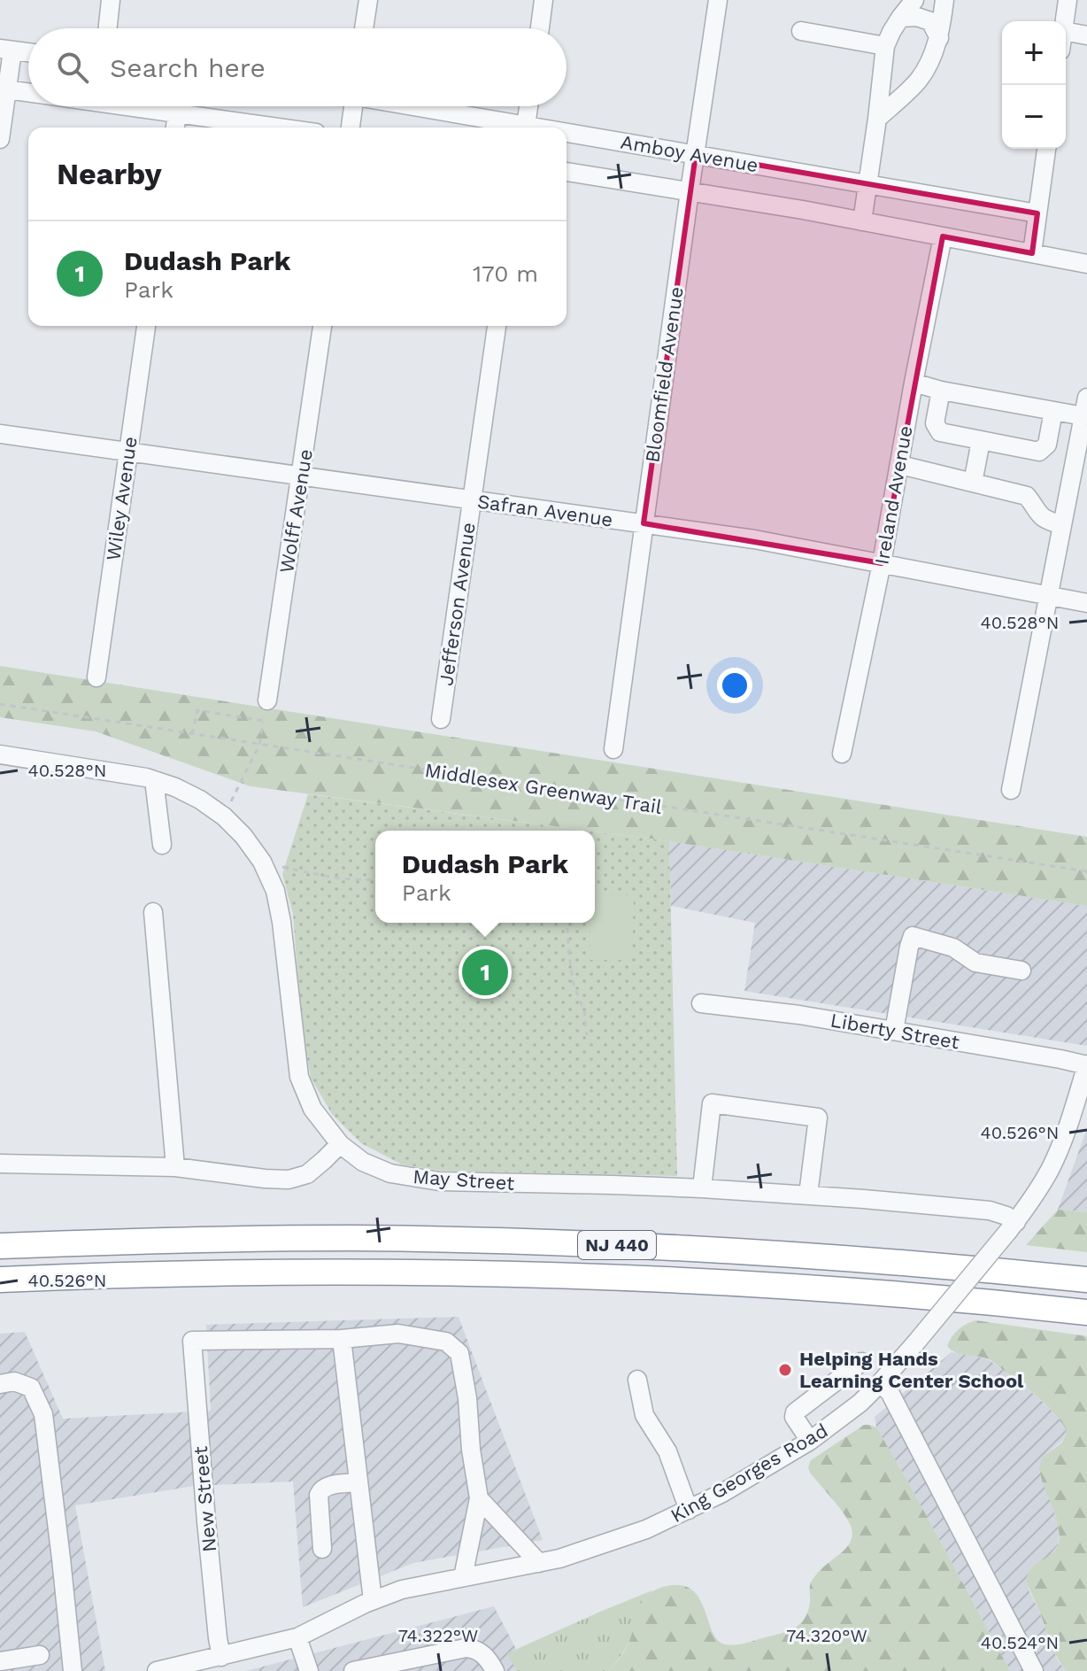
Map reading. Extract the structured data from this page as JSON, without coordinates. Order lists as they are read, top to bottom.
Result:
{
  "streets": {
    "highway": ["NJ 440"],
    "street": [
      "Amboy Avenue",
      "Bloomfield Avenue",
      "Ireland Avenue",
      "Wiley Avenue",
      "Safran Avenue",
      "Wolff Avenue",
      "Jefferson Avenue",
      "Liberty Street",
      "May Street",
      "King Georges Road",
      "New Street"
    ],
    "path": ["Middlesex Greenway Trail"]
  },
  "crossings": [
    ["Amboy Avenue", "Bloomfield Avenue"],
    ["Amboy Avenue", "Ireland Avenue"],
    ["Bloomfield Avenue", "Safran Avenue"],
    ["Ireland Avenue", "Safran Avenue"],
    ["Wiley Avenue", "Safran Avenue"],
    ["Safran Avenue", "Wolff Avenue"],
    ["Safran Avenue", "Jefferson Avenue"],
    ["Liberty Street", "King Georges Road"],
    ["May Street", "King Georges Road"],
    ["King Georges Road", "New Street"]
  ],
  "places": ["Helping Hands Learning Center School"],
  "page": {
    "map_buttons": ["+", "−"],
    "search": "Search here",
    "heading": "Nearby",
    "list": [
      {
        "mark": "1",
        "name": "Dudash Park",
        "note": "Park",
        "value": "170 m"
      }
    ],
    "popup": ["Dudash Park", "Park"],
    "pins": "1"
  },
  "coordinates": [
    "40.528°N",
    "40.526°N",
    "74.322°W",
    "74.320°W",
    "40.524°N"
  ]
}
